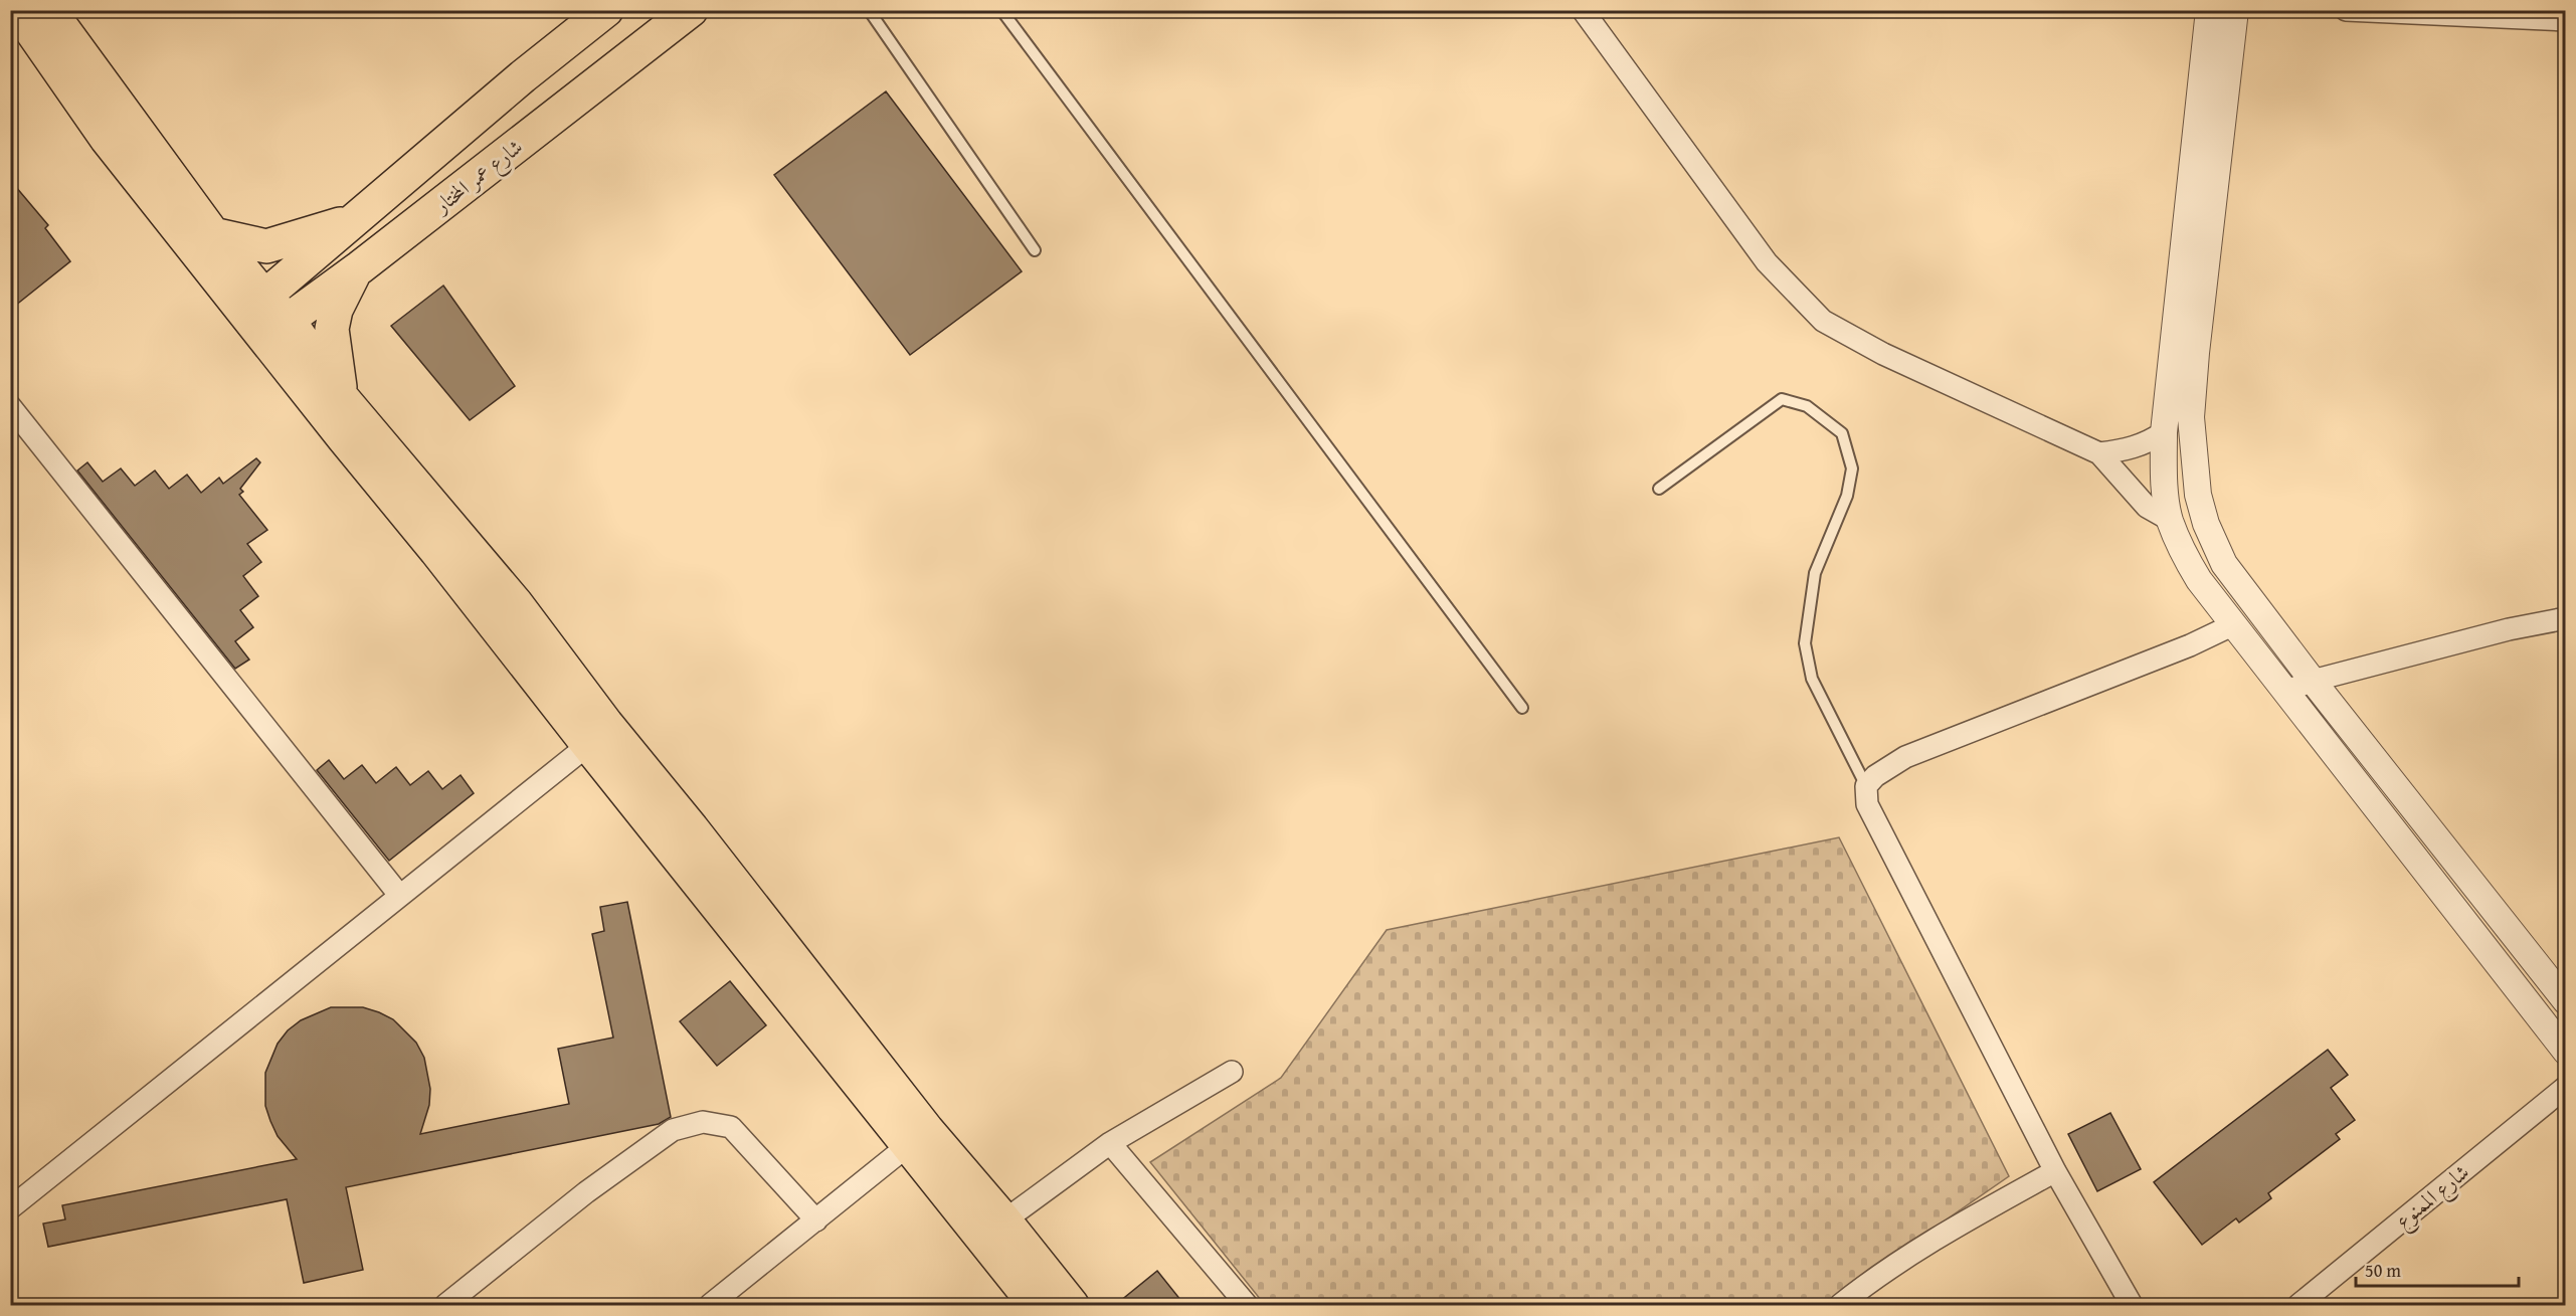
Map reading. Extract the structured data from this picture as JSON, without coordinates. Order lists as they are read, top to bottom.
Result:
{
  "streets": {
    "main road": ["شارع عمر المختار"],
    "street": ["شارع الممنوع"]
  },
  "scale_bar": "50 m"
}
